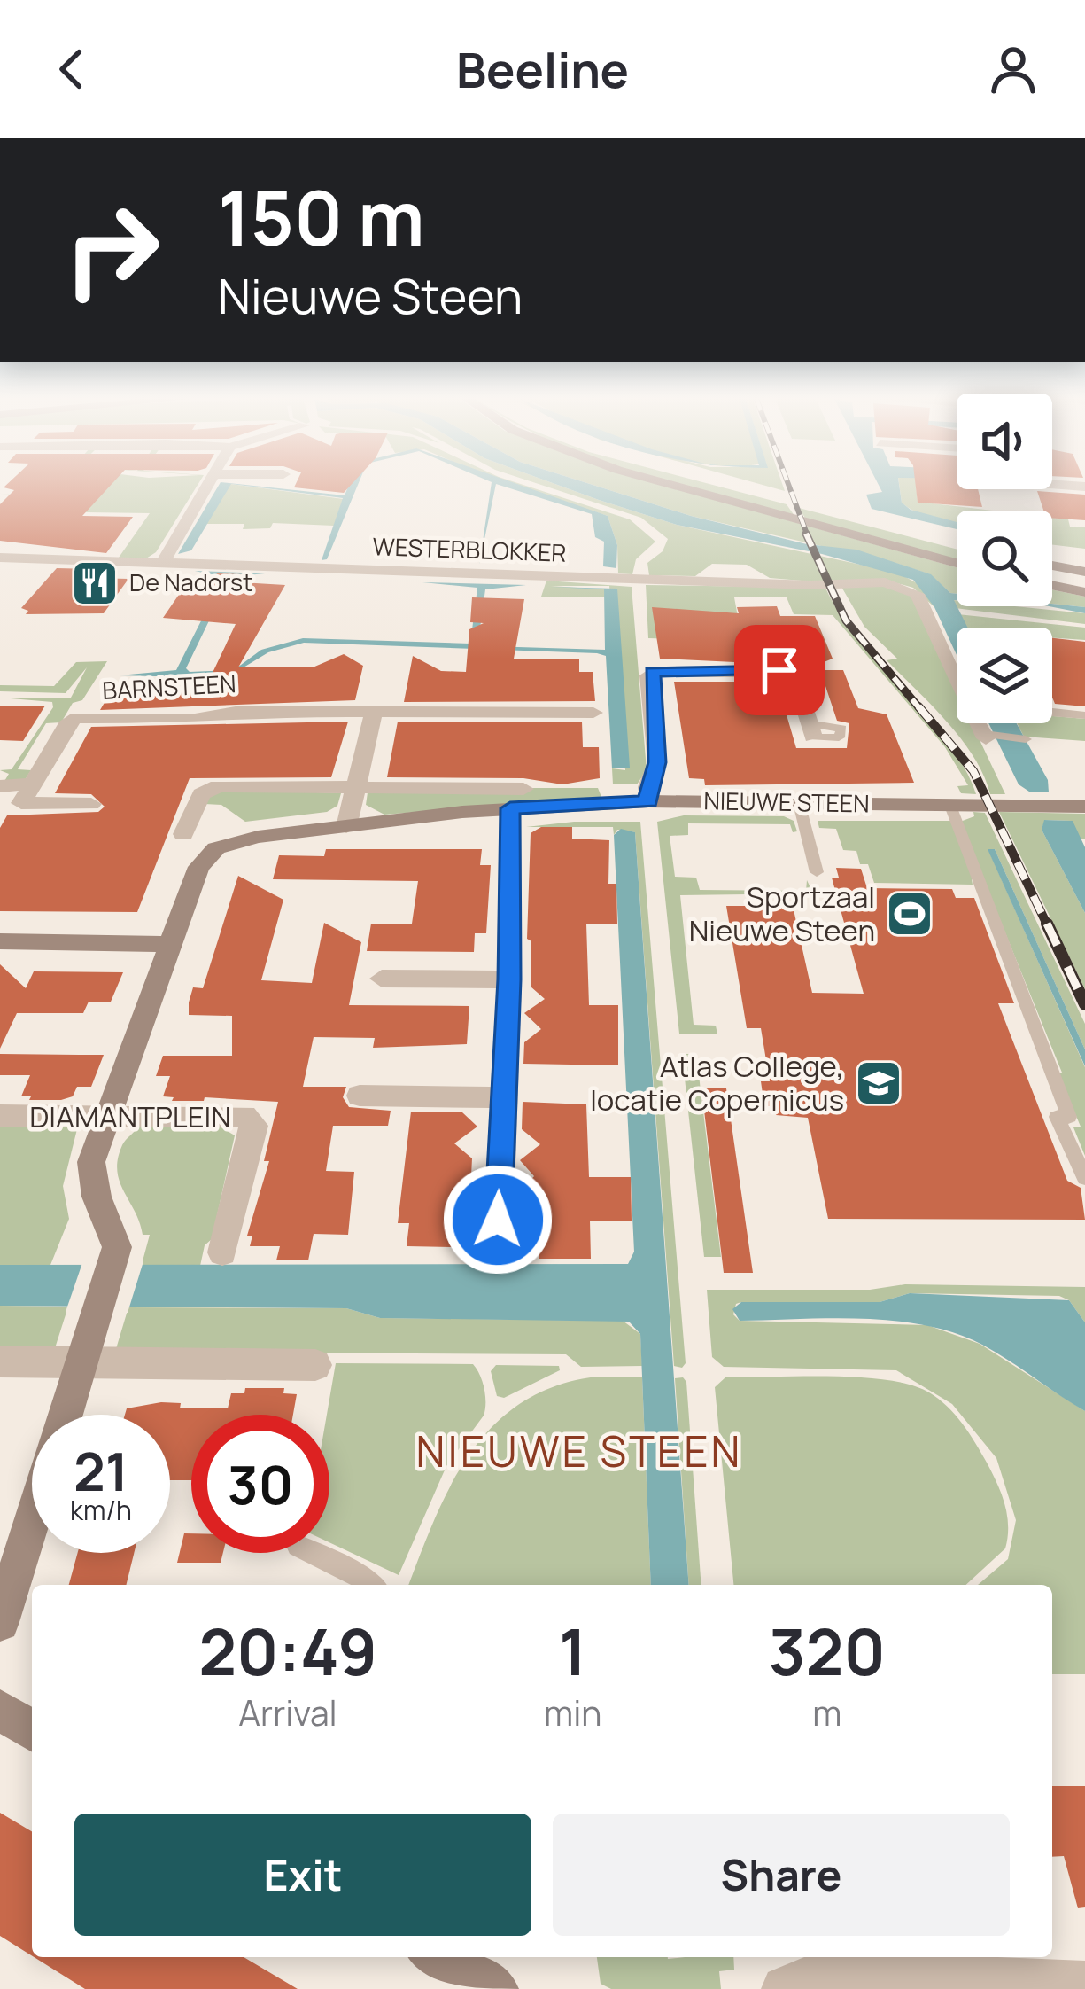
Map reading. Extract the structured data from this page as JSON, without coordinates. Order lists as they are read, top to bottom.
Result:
{
  "streets": {
    "main road": ["NIEUWE STEEN"],
    "street": ["WESTERBLOKKER", "BARNSTEEN", "DIAMANTPLEIN"]
  },
  "crossings": [
    ["NIEUWE STEEN", "DIAMANTPLEIN"]
  ],
  "districts": ["NIEUWE STEEN"],
  "places": {
    "restaurant": ["De Nadorst"],
    "sports": ["Sportzaal Nieuwe Steen"],
    "school or university": ["Atlas College, locatie Copernicus"]
  },
  "page": {
    "header": "Beeline",
    "turn": ["150 m", "Nieuwe Steen"],
    "speed": "21 km/h",
    "limit": "30",
    "eta": [
      "20:49",
      "Arrival",
      "1",
      "min",
      "320",
      "m"
    ],
    "buttons": ["Exit", "Share"]
  }
}
